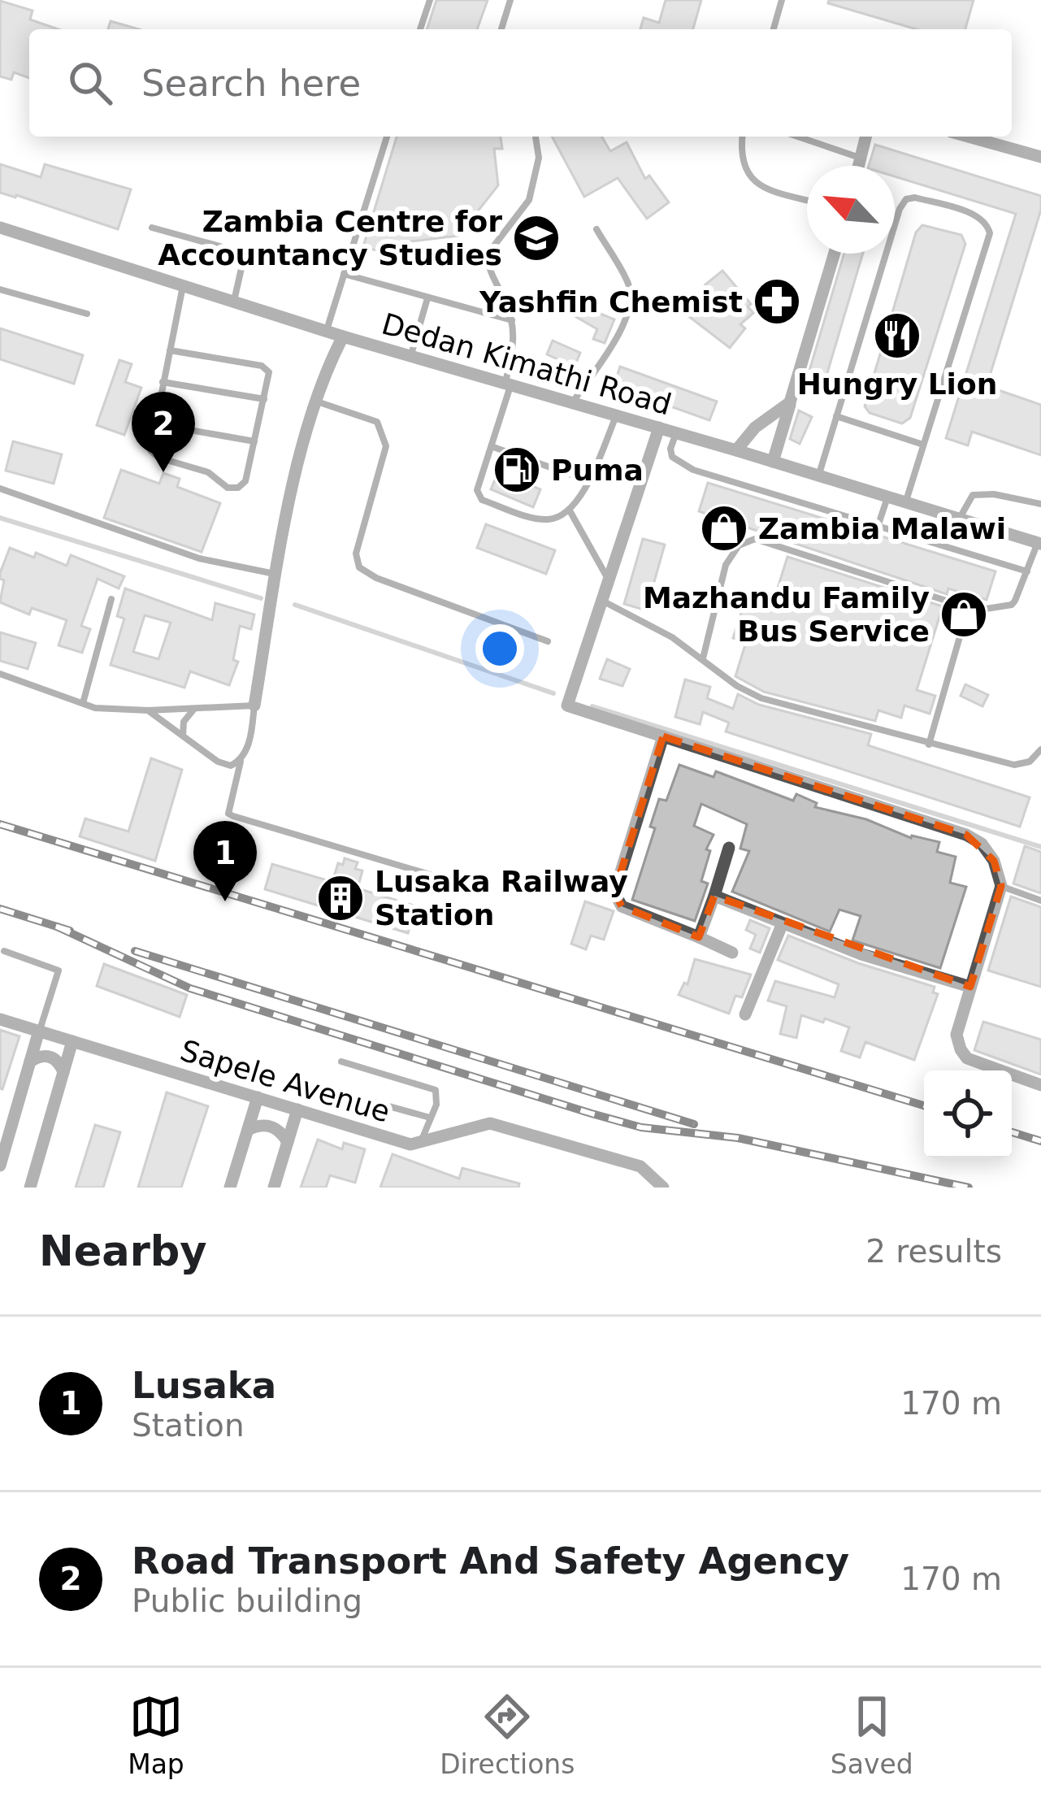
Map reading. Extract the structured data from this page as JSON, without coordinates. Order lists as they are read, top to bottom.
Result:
{
  "streets": {
    "street": ["Dedan Kimathi Road", "Sapele Avenue"]
  },
  "places": {
    "school or university": ["Zambia Centre for Accountancy Studies"],
    "pharmacy": ["Yashfin Chemist"],
    "restaurant": ["Hungry Lion"],
    "fuel station": ["Puma"],
    "shop": ["Zambia Malawi", "Mazhandu Family Bus Service"],
    "building": ["Lusaka Railway Station"]
  },
  "north": "top left",
  "page": {
    "search": "Search here",
    "pins": ["2", "1"],
    "heading": ["Nearby", "2 results"],
    "list": [
      {
        "mark": "1",
        "name": "Lusaka",
        "note": "Station",
        "value": "170 m"
      },
      {
        "mark": "2",
        "name": "Road Transport And Safety Agency",
        "note": "Public building",
        "value": "170 m"
      }
    ],
    "nav": ["Map", "Directions", "Saved"]
  }
}
